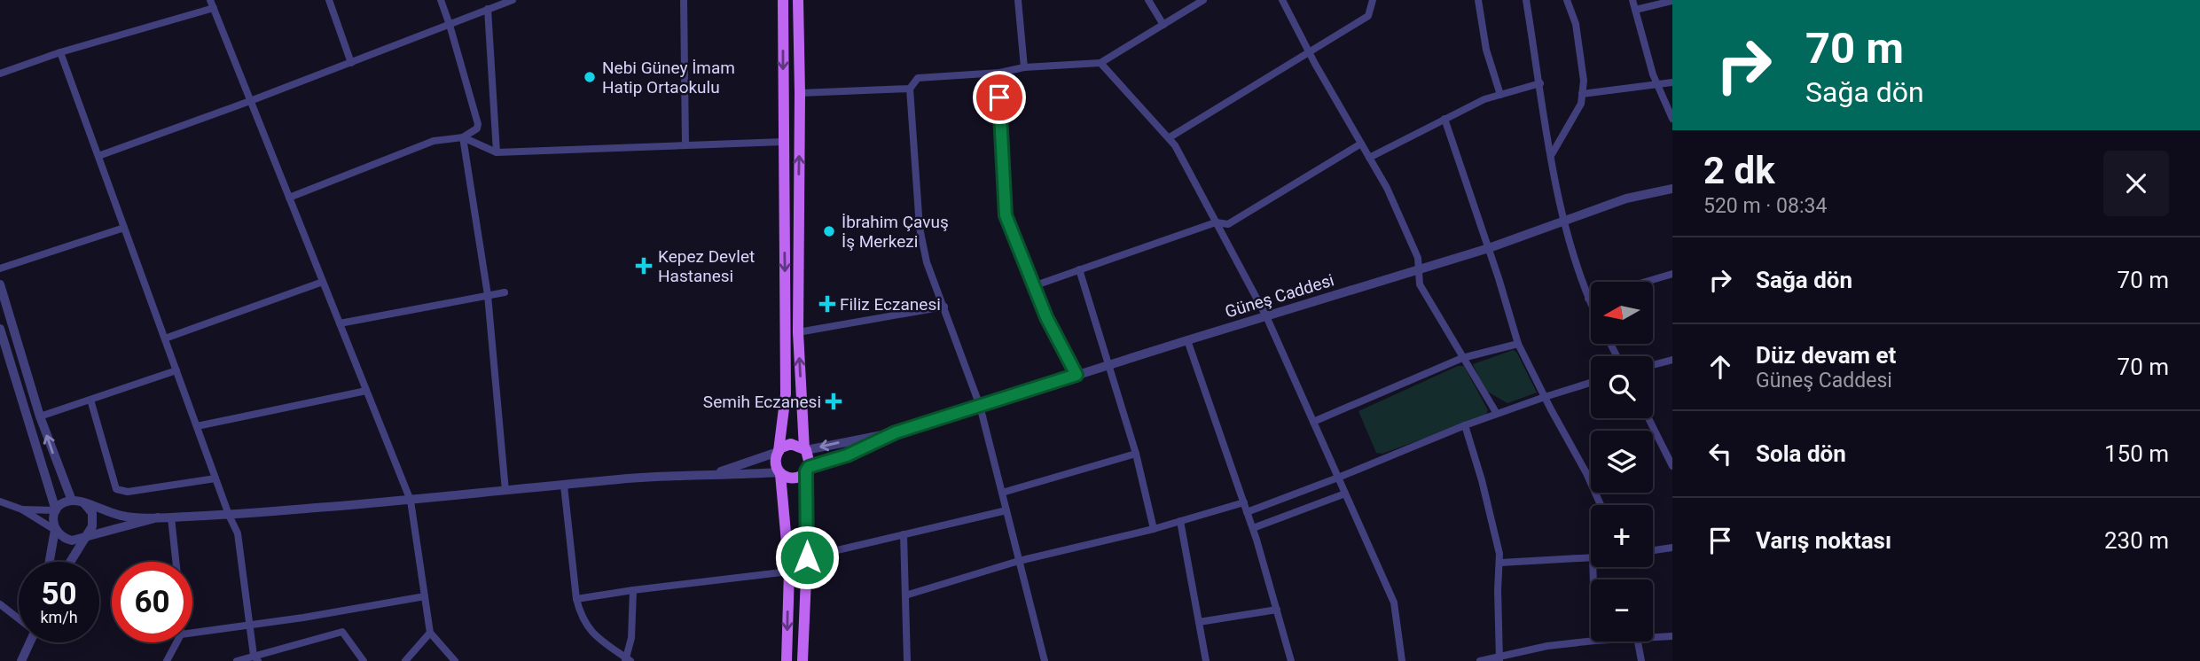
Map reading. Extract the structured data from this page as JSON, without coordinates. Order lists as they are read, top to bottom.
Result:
{
  "streets": {
    "street": ["Güneş Caddesi"]
  },
  "places": {
    "other": ["Nebi Güney İmam Hatip Ortaokulu", "İbrahim Çavuş İş Merkezi"],
    "health": ["Kepez Devlet Hastanesi", "Filiz Eczanesi", "Semih Eczanesi"]
  },
  "north": "left",
  "page": {
    "turn": ["70 m", "Sağa dön"],
    "heading": ["2 dk", "520 m · 08:34"],
    "list": [
      {
        "name": "Sağa dön",
        "value": "70 m"
      },
      {
        "name": "Düz devam et",
        "note": "Güneş Caddesi",
        "value": "70 m"
      },
      {
        "name": "Sola dön",
        "value": "150 m"
      },
      {
        "name": "Varış noktası",
        "value": "230 m"
      }
    ],
    "map_buttons": ["+", "−"],
    "speed": "50 km/h",
    "limit": "60"
  }
}
